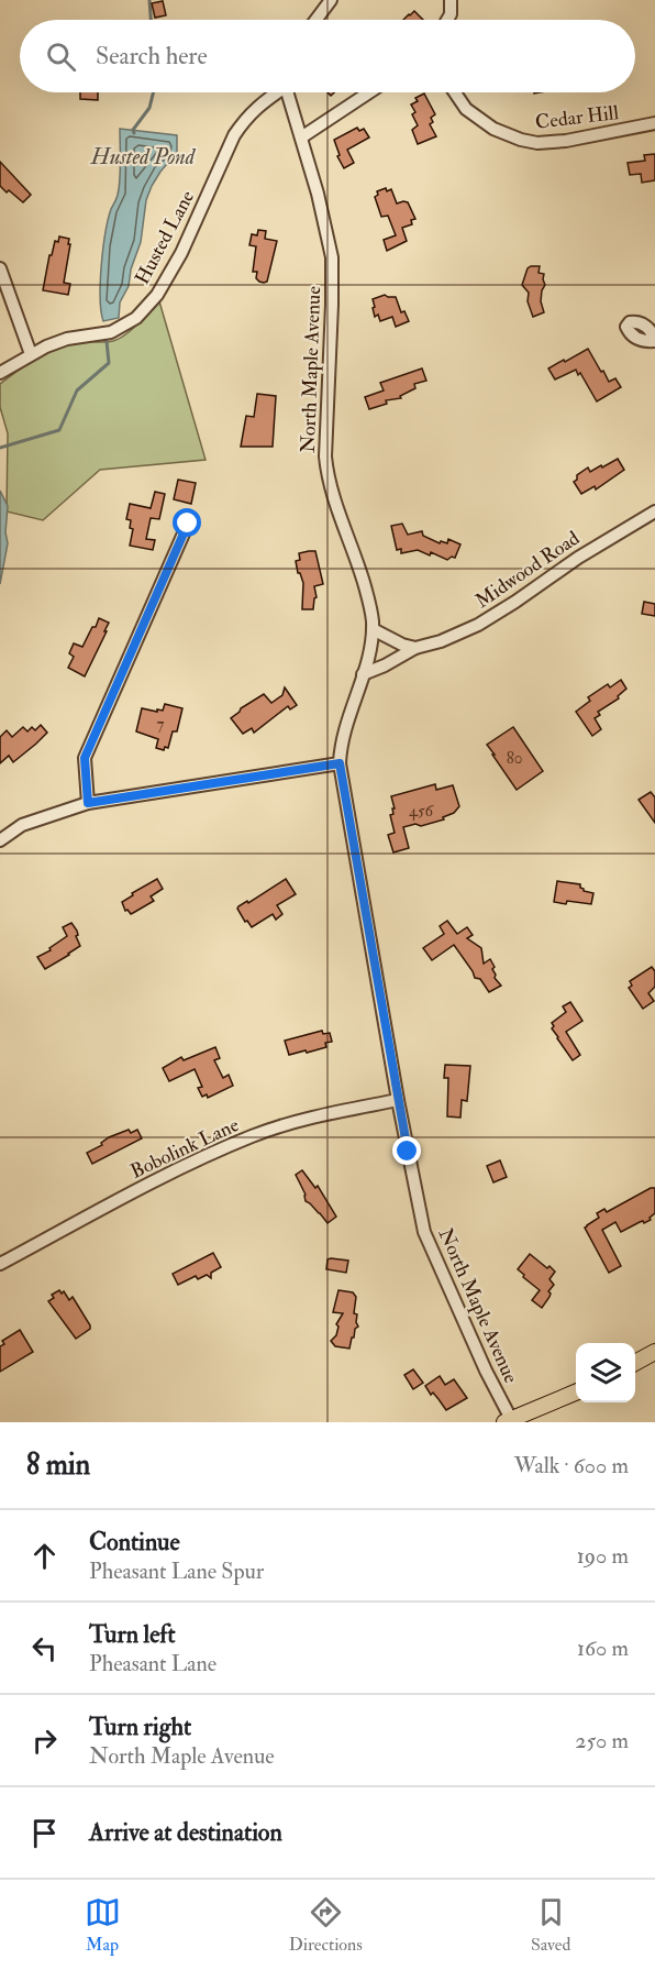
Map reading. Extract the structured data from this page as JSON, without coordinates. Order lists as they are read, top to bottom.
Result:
{
  "streets": {
    "street": [
      "Cedar Hill",
      "Husted Lane",
      "North Maple Avenue",
      "Midwood Road",
      "Bobolink Lane"
    ]
  },
  "crossings": [
    ["North Maple Avenue", "Midwood Road"],
    ["North Maple Avenue", "Bobolink Lane"]
  ],
  "water": ["Husted Pond"],
  "house_numbers": ["7", "80", "456"],
  "page": {
    "search": "Search here",
    "heading": ["8 min", "Walk · 600 m"],
    "list": [
      ["Continue", "Pheasant Lane Spur", "190 m"],
      ["Turn left", "Pheasant Lane", "160 m"],
      ["Turn right", "North Maple Avenue", "250 m"],
      "Arrive at destination"
    ],
    "nav": ["Map", "Directions", "Saved"]
  }
}
